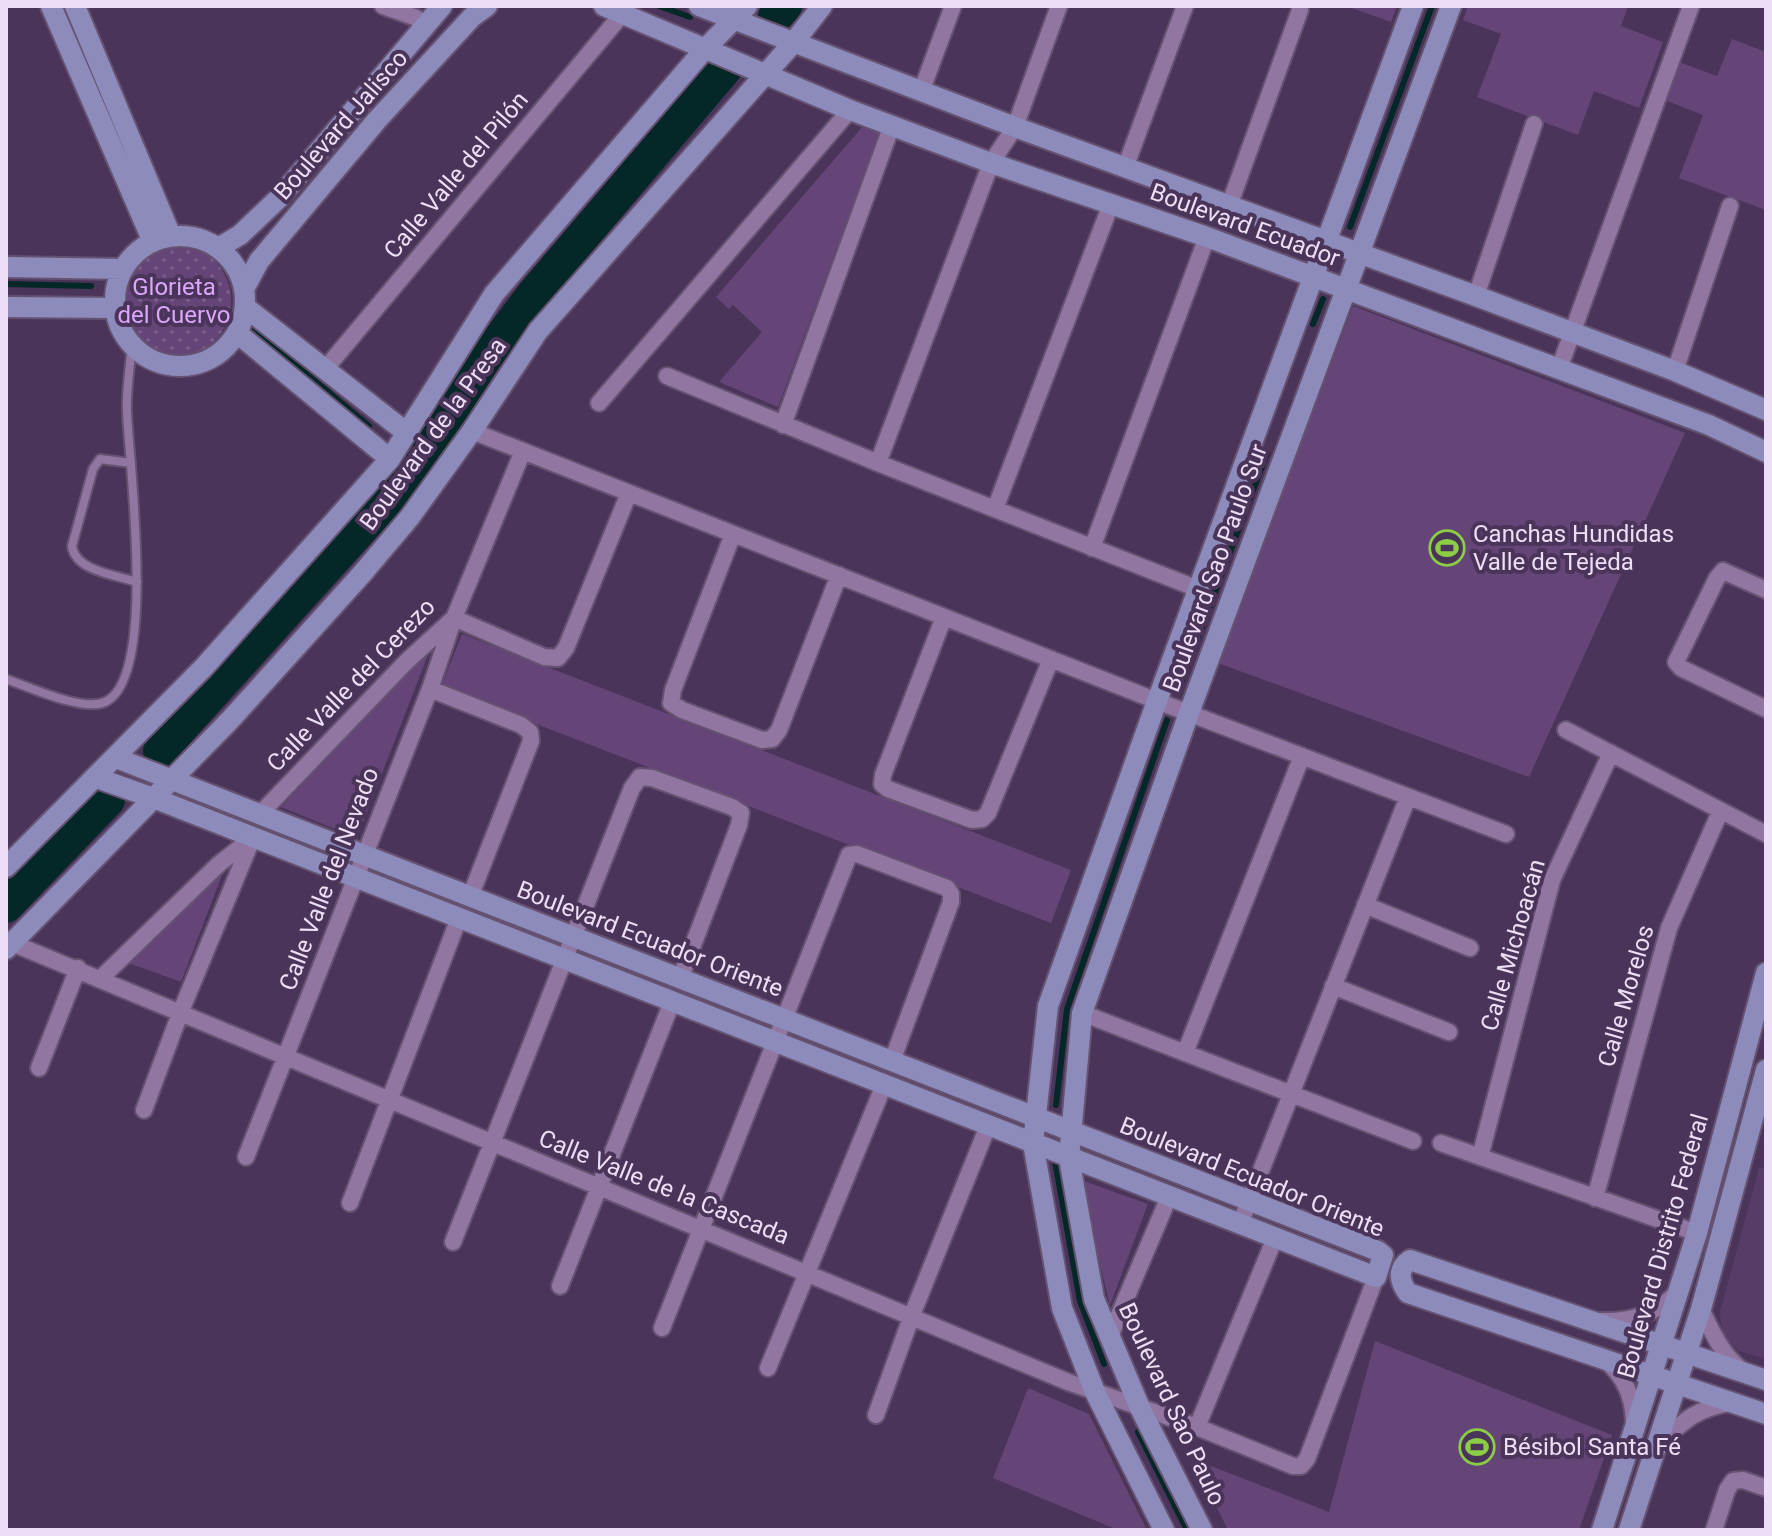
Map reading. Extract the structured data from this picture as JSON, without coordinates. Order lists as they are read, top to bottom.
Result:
{
  "streets": {
    "street": [
      "Boulevard Jalisco",
      "Calle Valle del Pilón",
      "Boulevard Ecuador",
      "Boulevard de la Presa",
      "Boulevard Sao Paulo Sur",
      "Calle Valle del Cerezo",
      "Calle Valle del Nevado",
      "Boulevard Ecuador Oriente",
      "Calle Michoacán",
      "Calle Morelos",
      "Calle Valle de la Cascada",
      "Boulevard Distrito Federal",
      "Boulevard Sao Paulo"
    ]
  },
  "crossings": [
    ["Boulevard Ecuador", "Boulevard de la Presa"],
    ["Boulevard Ecuador", "Boulevard Sao Paulo Sur"],
    ["Boulevard de la Presa", "Boulevard Ecuador Oriente"],
    ["Boulevard de la Presa", "Calle Valle de la Cascada"],
    ["Boulevard Sao Paulo Sur", "Boulevard Ecuador Oriente"],
    ["Boulevard Sao Paulo Sur", "Boulevard Sao Paulo"],
    ["Calle Valle del Cerezo", "Calle Valle del Nevado"],
    ["Calle Valle del Cerezo", "Boulevard Ecuador Oriente"],
    ["Calle Valle del Nevado", "Boulevard Ecuador Oriente"],
    ["Calle Valle del Nevado", "Calle Valle de la Cascada"],
    ["Boulevard Ecuador Oriente", "Calle Valle de la Cascada"],
    ["Boulevard Ecuador Oriente", "Boulevard Sao Paulo"],
    ["Calle Valle de la Cascada", "Boulevard Sao Paulo"]
  ],
  "parks": ["Glorieta del Cuervo"],
  "places": {
    "sports": ["Canchas Hundidas Valle de Tejeda", "Bésibol Santa Fé"]
  }
}
